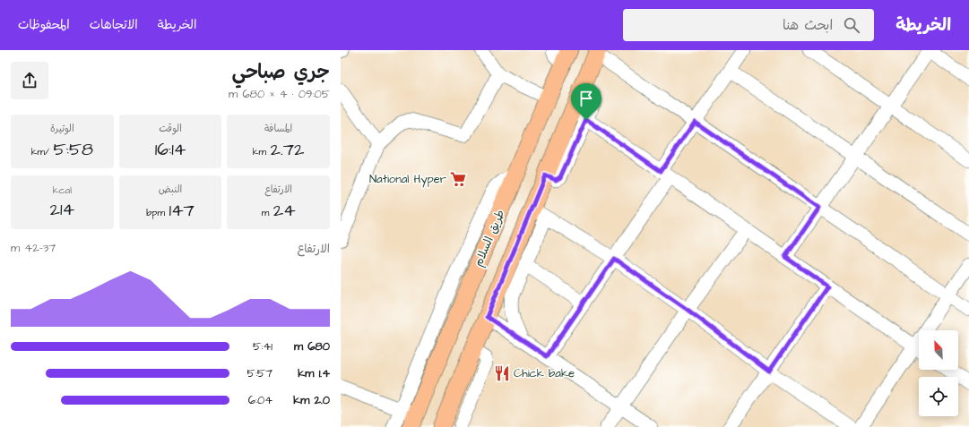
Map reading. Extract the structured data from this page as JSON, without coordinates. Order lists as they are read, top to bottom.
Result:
{
  "streets": {
    "main road": ["طريق السلام"]
  },
  "places": {
    "supermarket": ["National Hyper"],
    "restaurant": ["Chick bake"]
  },
  "north": "top left",
  "page": {
    "header": "الخريطة",
    "search": "ابحث هنا",
    "nav": ["الخريطة", "الاتجاهات", "المحفوظات"],
    "heading": ["جري صباحي", "09:05 · 4 × 680 m"],
    "stats": [
      ["المسافة", "2.72 km"],
      ["الوقت", "16:14"],
      ["الوتيرة", "5:58 /km"],
      ["الارتفاع", "24 m"],
      ["النبض", "147 bpm"],
      ["kcal", "214"]
    ],
    "chart": ["الارتفاع", "37–42 m"],
    "list": [
      {
        "name": "680 m",
        "note": "5:41"
      },
      {
        "name": "1.4 km",
        "note": "5:57"
      },
      {
        "name": "2.0 km",
        "note": "6:04"
      }
    ]
  }
}
